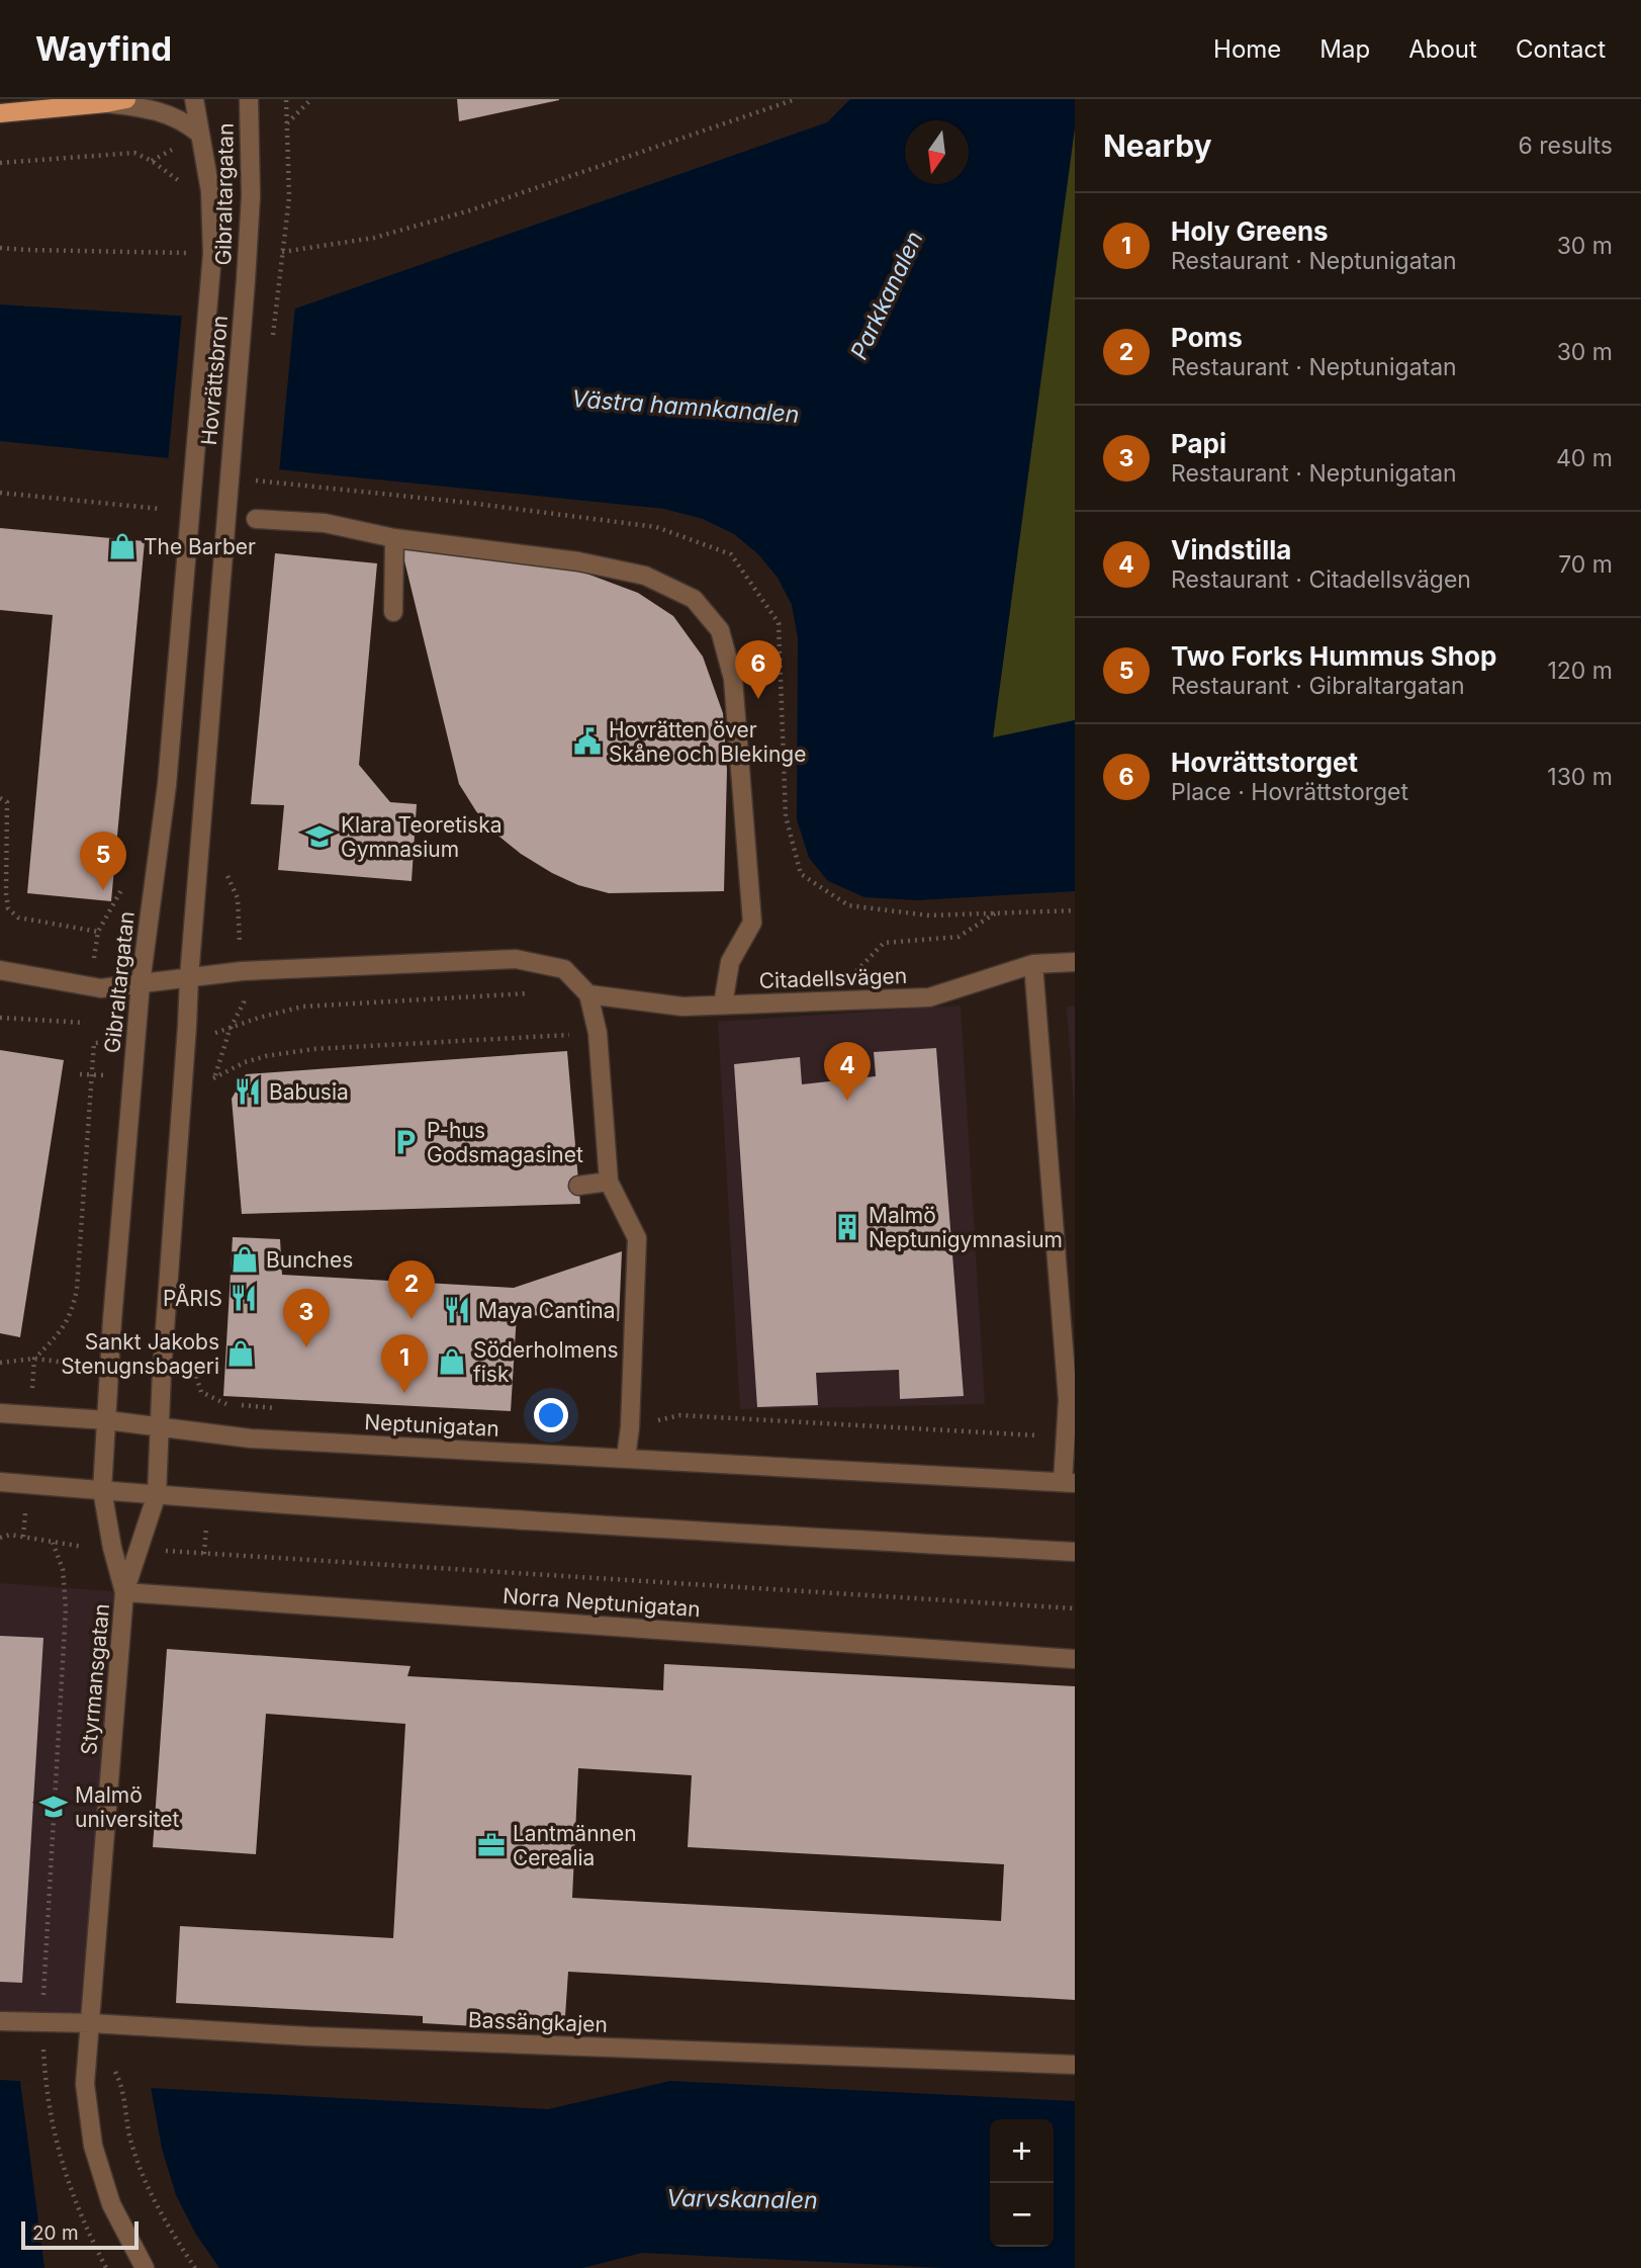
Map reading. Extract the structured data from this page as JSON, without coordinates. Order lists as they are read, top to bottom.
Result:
{
  "streets": {
    "street": [
      "Gibraltargatan",
      "Hovrättsbron",
      "Citadellsvägen",
      "Neptunigatan",
      "Norra Neptunigatan",
      "Styrmansgatan",
      "Bassängkajen"
    ]
  },
  "crossings": [
    ["Gibraltargatan", "Hovrättsbron"],
    ["Gibraltargatan", "Neptunigatan"],
    ["Gibraltargatan", "Styrmansgatan"],
    ["Norra Neptunigatan", "Styrmansgatan"],
    ["Styrmansgatan", "Bassängkajen"]
  ],
  "water": ["Parkkanalen", "Västra hamnkanalen", "Varvskanalen"],
  "places": {
    "shop": [
      "The Barber",
      "Bunches",
      "Sankt Jakobs Stenugnsbageri",
      "Söderholmens fisk"
    ],
    "public building": ["Hovrätten över Skåne och Blekinge"],
    "school or university": ["Klara Teoretiska Gymnasium", "Malmö universitet"],
    "restaurant": ["Babusia", "PÅRIS", "Maya Cantina"],
    "parking": ["P-hus Godsmagasinet"],
    "building": ["Malmö Neptunigymnasium"],
    "office": ["Lantmännen Cerealia"]
  },
  "scale_bar": "20 m",
  "north": "bottom",
  "page": {
    "header": "Wayfind",
    "nav": [
      "Home",
      "Map",
      "About",
      "Contact"
    ],
    "heading": ["Nearby", "6 results"],
    "list": [
      {
        "mark": "1",
        "name": "Holy Greens",
        "note": "Restaurant · Neptunigatan",
        "value": "30 m"
      },
      {
        "mark": "2",
        "name": "Poms",
        "note": "Restaurant · Neptunigatan",
        "value": "30 m"
      },
      {
        "mark": "3",
        "name": "Papi",
        "note": "Restaurant · Neptunigatan",
        "value": "40 m"
      },
      {
        "mark": "4",
        "name": "Vindstilla",
        "note": "Restaurant · Citadellsvägen",
        "value": "70 m"
      },
      {
        "mark": "5",
        "name": "Two Forks Hummus Shop",
        "note": "Restaurant · Gibraltargatan",
        "value": "120 m"
      },
      {
        "mark": "6",
        "name": "Hovrättstorget",
        "note": "Place · Hovrättstorget",
        "value": "130 m"
      }
    ],
    "pins": [
      "6",
      "5",
      "4",
      "2",
      "3",
      "1"
    ],
    "map_buttons": ["+", "−"],
    "scale": "20 m"
  }
}
